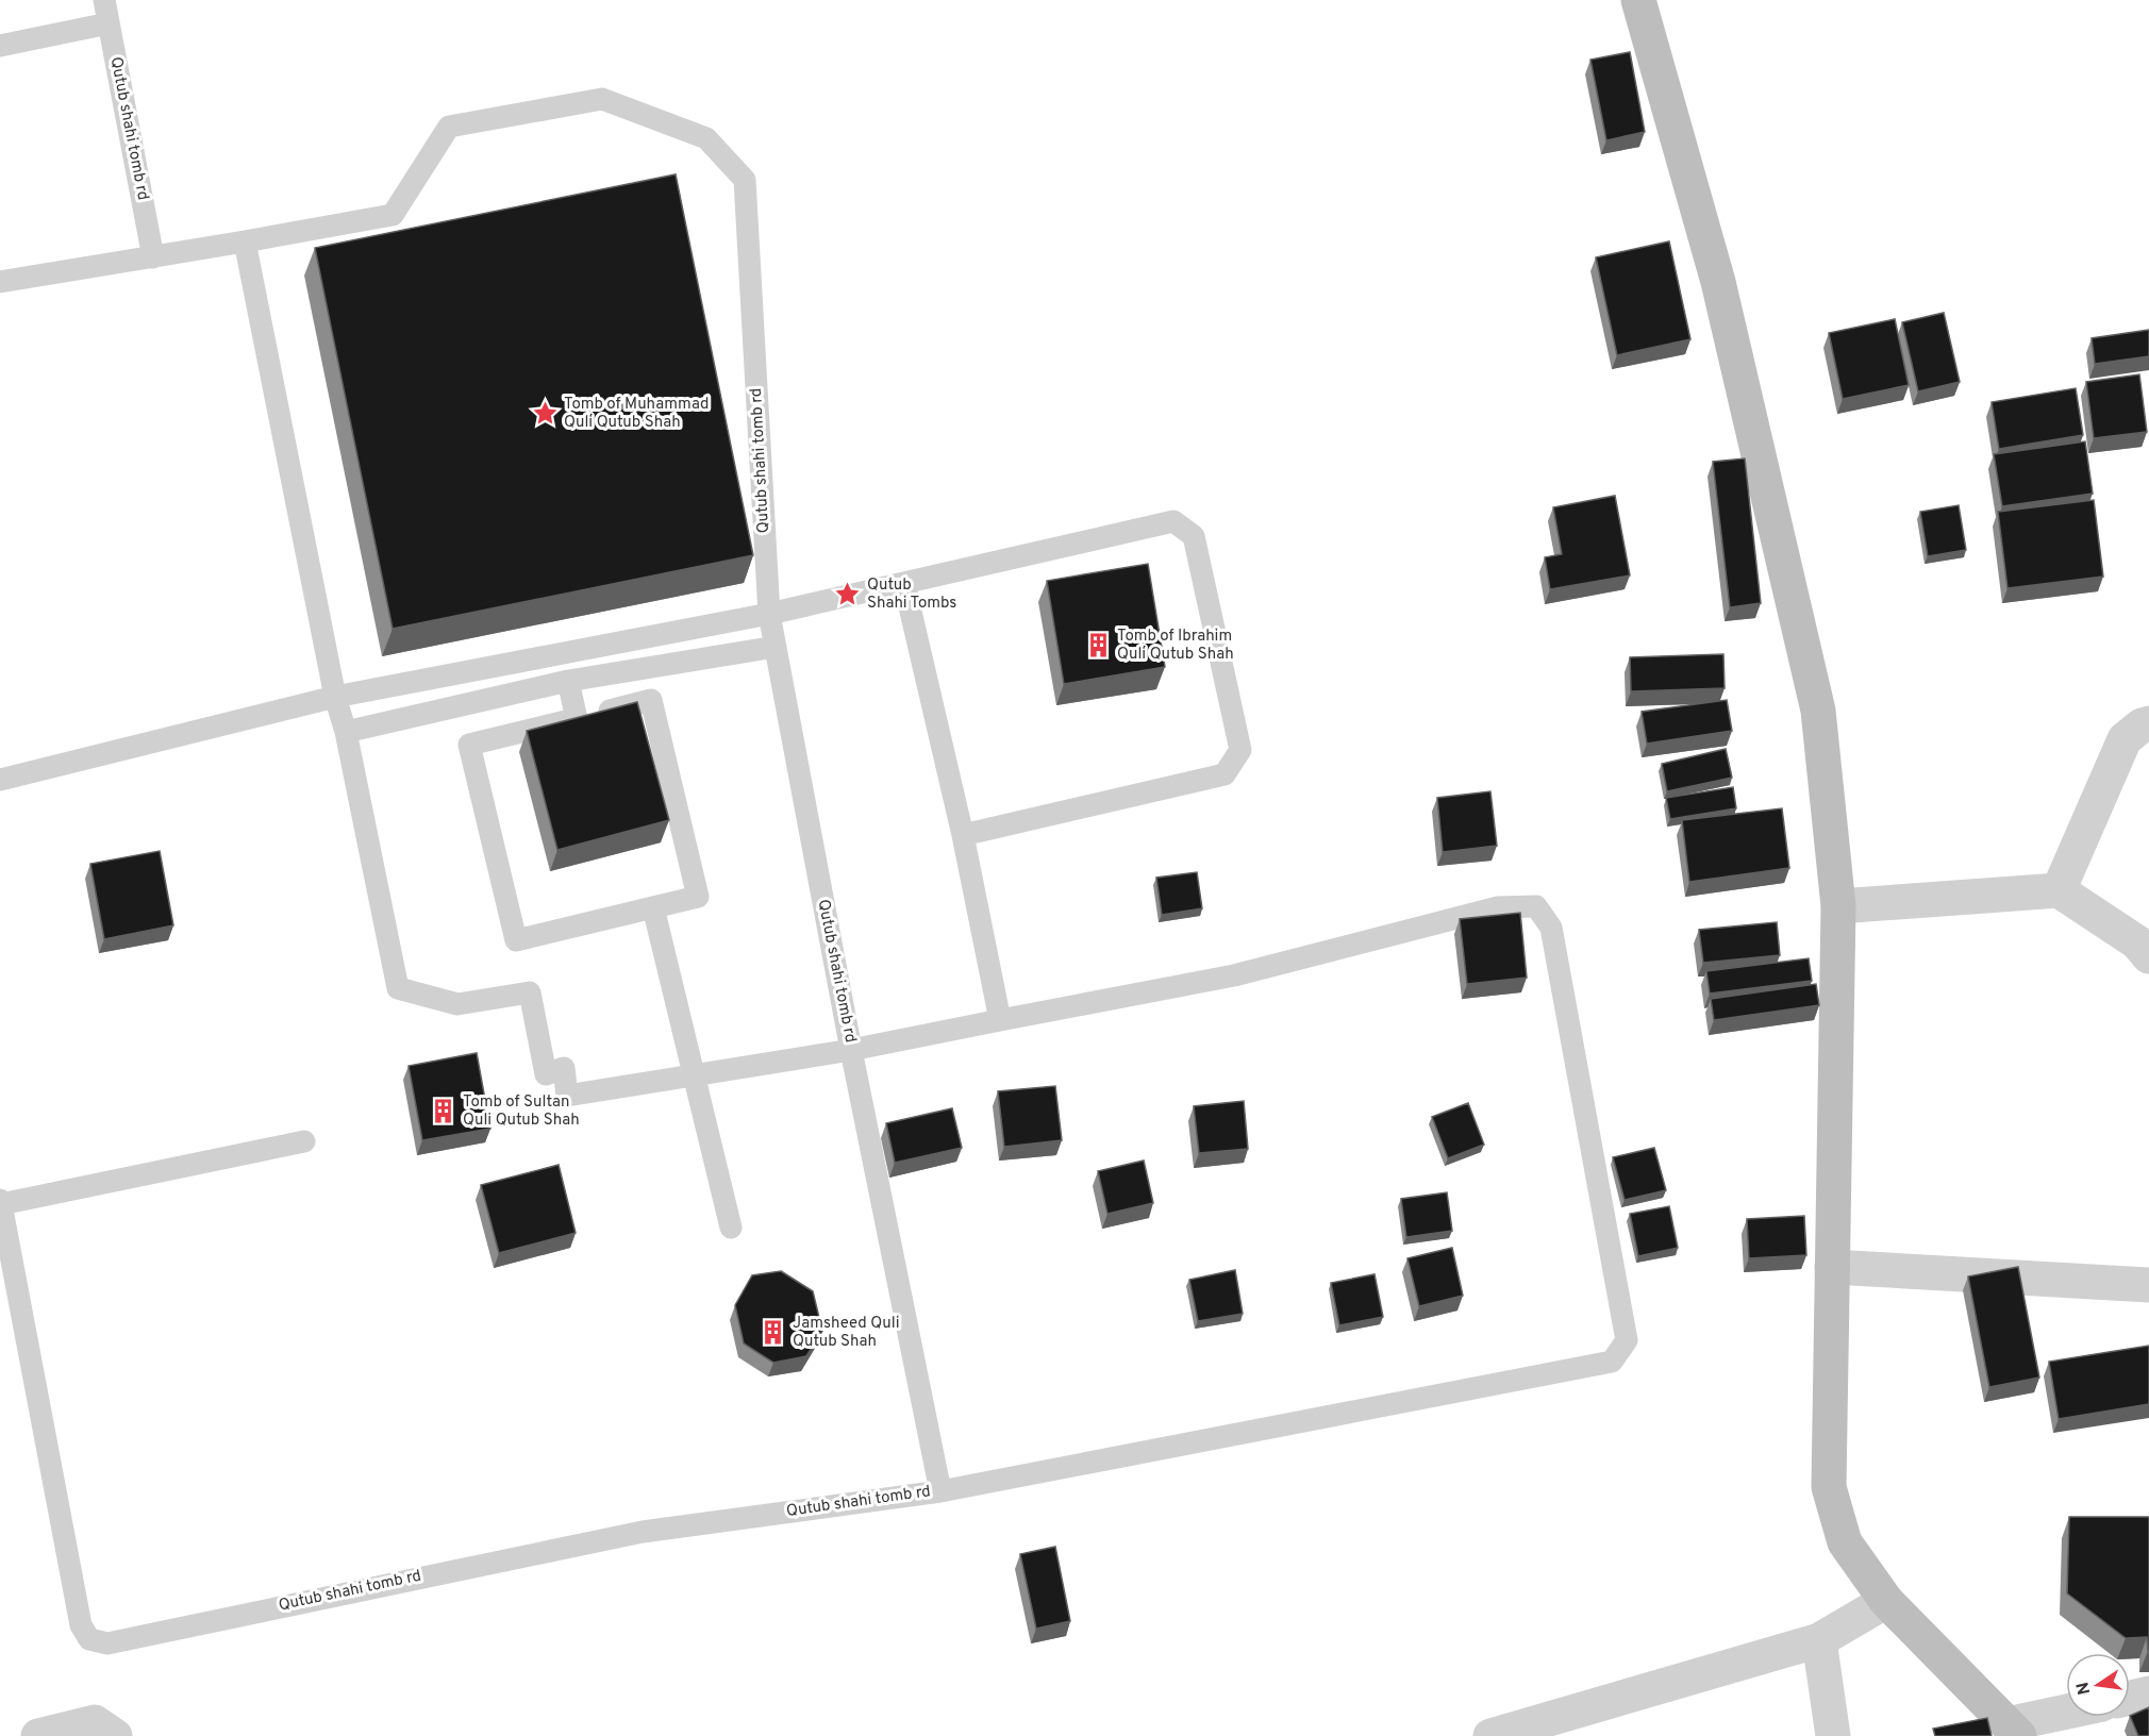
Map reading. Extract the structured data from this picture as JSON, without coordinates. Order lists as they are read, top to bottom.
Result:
{
  "streets": {
    "lane": ["Qutub shahi tomb rd"]
  },
  "places": {
    "place": ["Tomb of Muhammad Quli Qutub Shah", "Qutub Shahi Tombs"],
    "building": ["Tomb of Ibrahim Quli Qutub Shah", "Tomb of Sultan Quli Qutub Shah", "Jamsheed Quli Qutub Shah"]
  },
  "north": "left"
}
